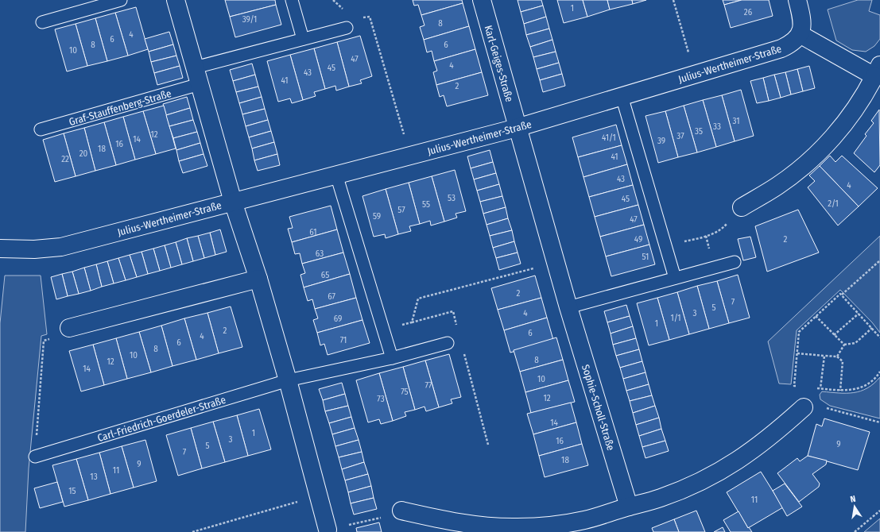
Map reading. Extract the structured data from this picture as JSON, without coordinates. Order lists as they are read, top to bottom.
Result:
{
  "streets": {
    "street": ["Karl-Geiges-Straße", "Julius-Wertheimer-Straße", "Sophie-Scholl-Straße"],
    "lane": ["Graf-Stauffenberg-Straße", "Carl-Friedrich-Goerdeler-Straße"]
  },
  "crossings": [
    ["Karl-Geiges-Straße", "Julius-Wertheimer-Straße"],
    ["Karl-Geiges-Straße", "Sophie-Scholl-Straße"],
    ["Julius-Wertheimer-Straße", "Sophie-Scholl-Straße"]
  ],
  "house_numbers": [
    "1",
    "26",
    "39/1",
    "8",
    "4",
    "6",
    "8",
    "6",
    "10",
    "47",
    "4",
    "45",
    "43",
    "41",
    "2",
    "31",
    "33",
    "35",
    "12",
    "37",
    "41/1",
    "14",
    "39",
    "16",
    "18",
    "20",
    "41",
    "22",
    "43",
    "4",
    "53",
    "45",
    "2/1",
    "55",
    "57",
    "59",
    "47",
    "61",
    "49",
    "2",
    "63",
    "51",
    "65",
    "2",
    "67",
    "7",
    "5",
    "4",
    "3",
    "1/1",
    "69",
    "1",
    "2",
    "6",
    "4",
    "71",
    "6",
    "8",
    "10",
    "8",
    "12",
    "14",
    "10",
    "77",
    "75",
    "12",
    "73",
    "14",
    "1",
    "3",
    "16",
    "9",
    "5",
    "7",
    "18",
    "9",
    "11",
    "13",
    "15",
    "11"
  ],
  "north": "top"
}
